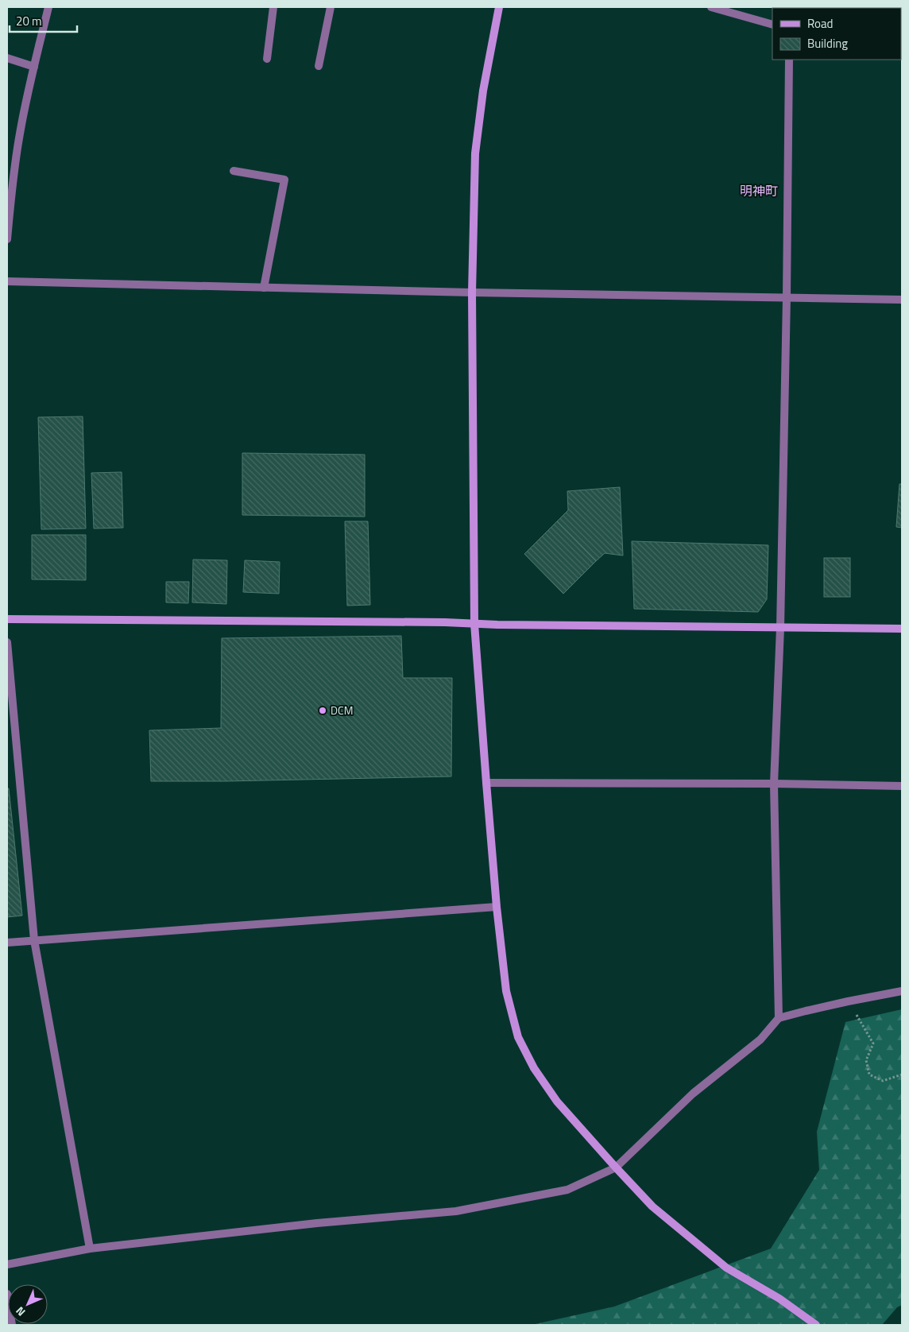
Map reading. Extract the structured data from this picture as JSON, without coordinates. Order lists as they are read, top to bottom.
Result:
{
  "districts": ["明神町"],
  "places": ["DCM"],
  "legend": ["Road", "Building"],
  "scale_bar": "20 m",
  "north": "bottom left"
}
